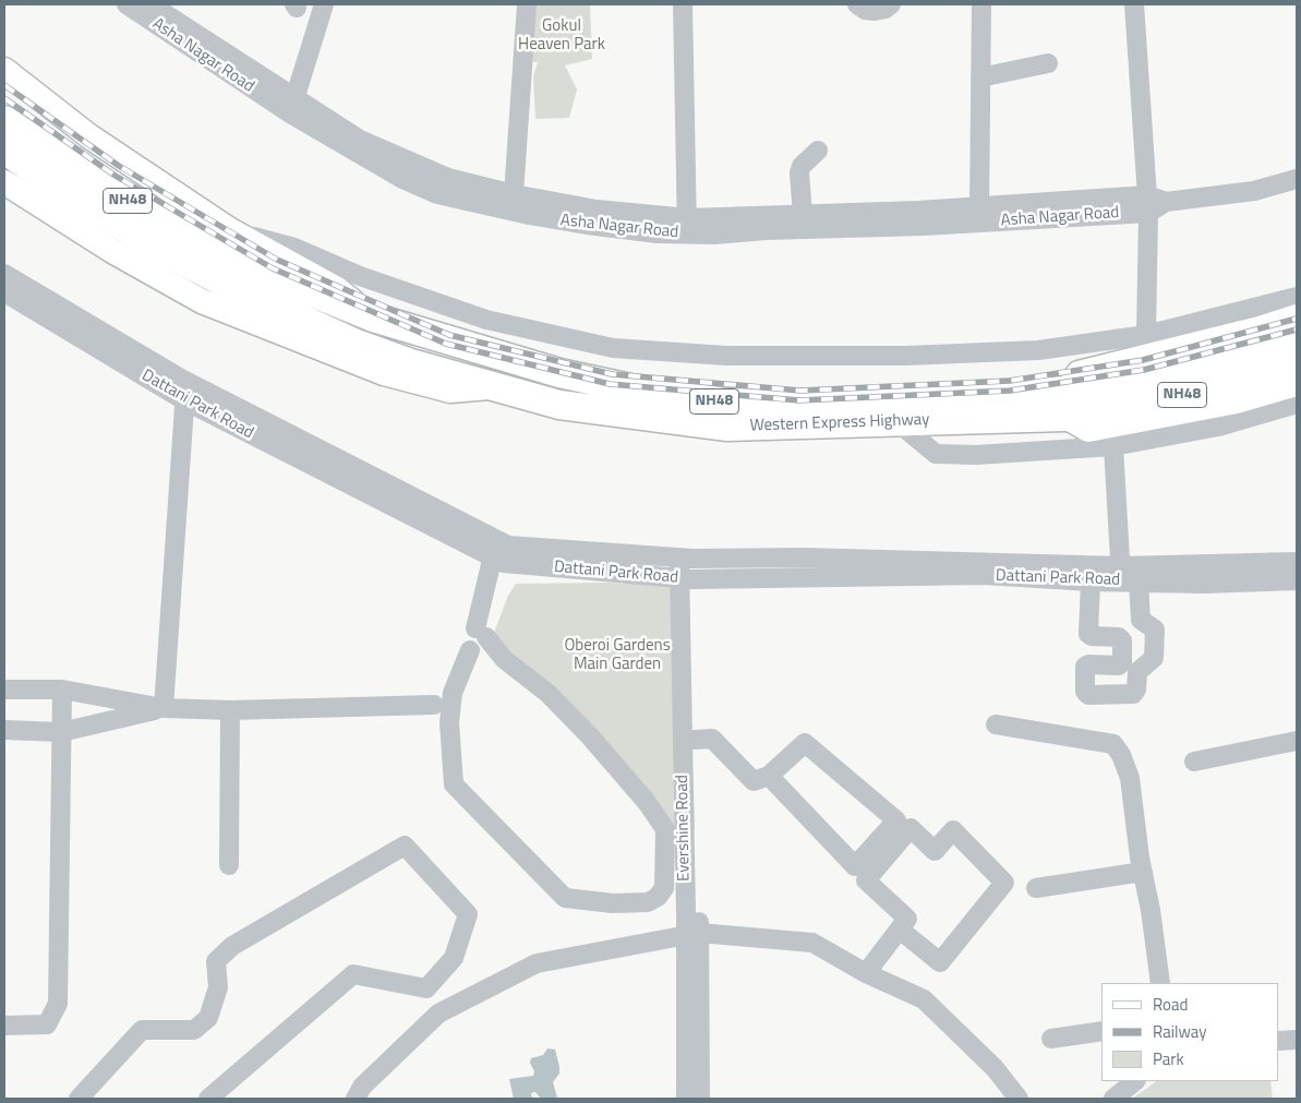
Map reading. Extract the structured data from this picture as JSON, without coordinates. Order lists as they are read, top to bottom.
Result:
{
  "streets": {
    "highway": ["NH48", "Western Express Highway"],
    "street": ["Asha Nagar Road", "Dattani Park Road", "Evershine Road"]
  },
  "crossings": [
    ["Dattani Park Road", "Evershine Road"]
  ],
  "parks": ["Gokul Heaven Park", "Oberoi Gardens Main Garden"],
  "legend": ["Road", "Railway", "Park"]
}
